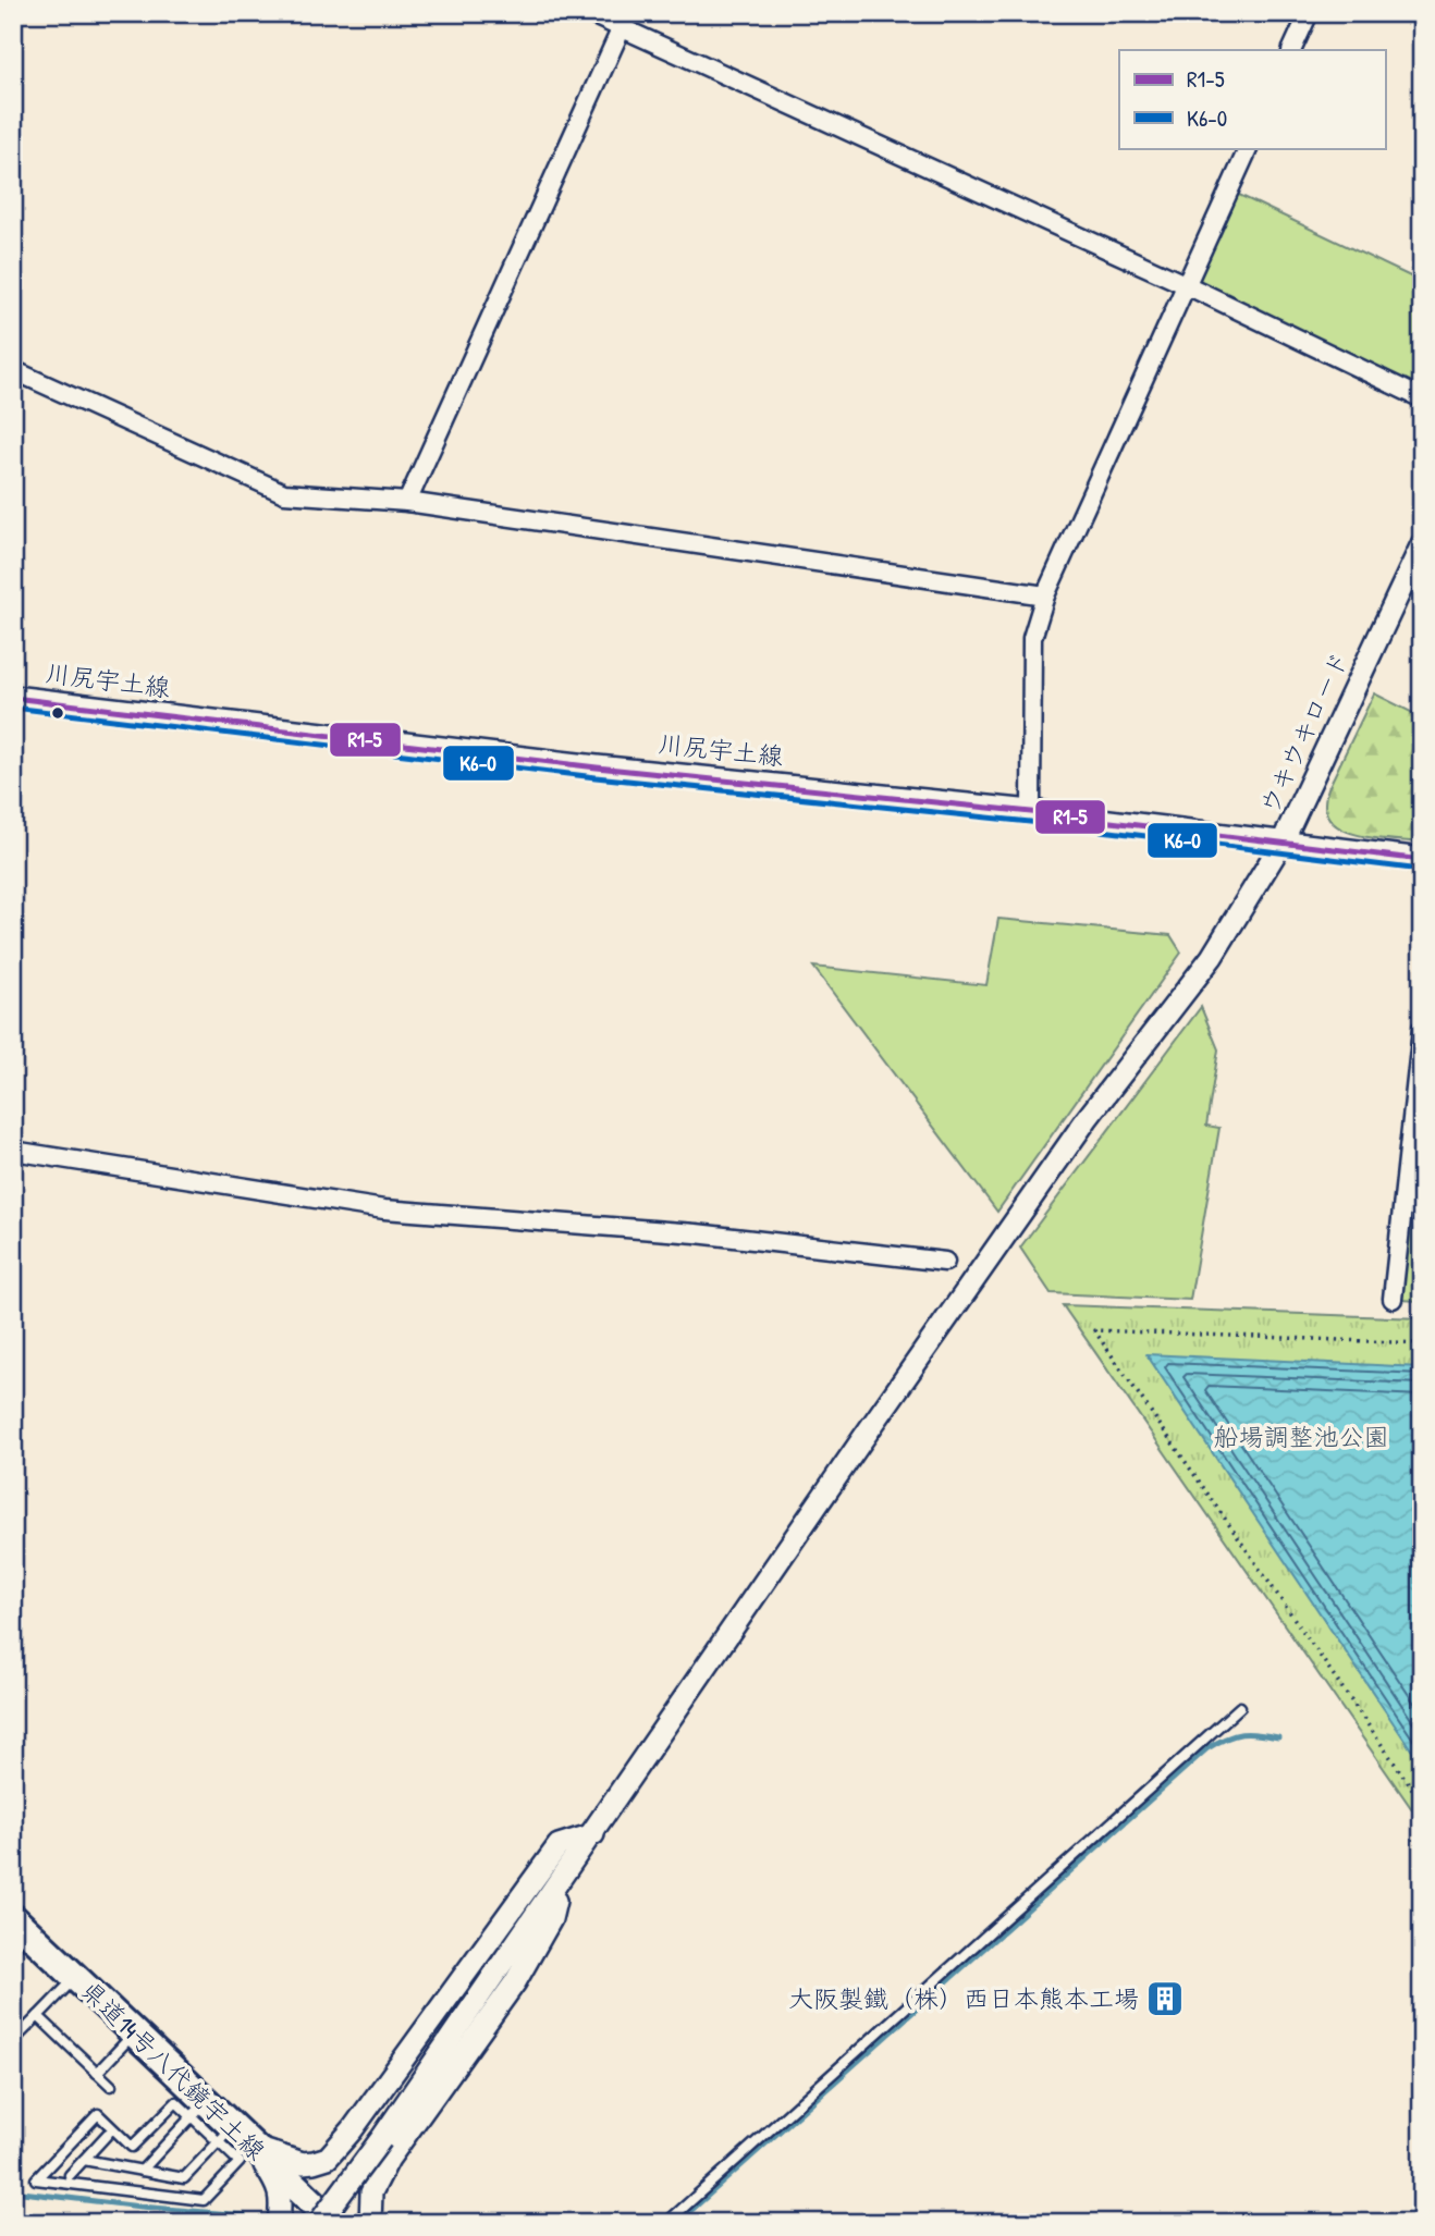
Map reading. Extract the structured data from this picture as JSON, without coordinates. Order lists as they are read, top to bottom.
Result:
{
  "streets": {
    "main road": ["川尻宇土線", "県道14号八代鏡宇土線"],
    "street": ["ウキウキロード"]
  },
  "crossings": [
    ["川尻宇土線", "ウキウキロード"]
  ],
  "parks": ["船場調整池公園"],
  "places": {
    "building": ["大阪製鐵（株）西日本熊本工場"]
  },
  "lines": ["transit line R1-5", "transit line K6-0"],
  "legend": ["R1-5", "K6-0"]
}
